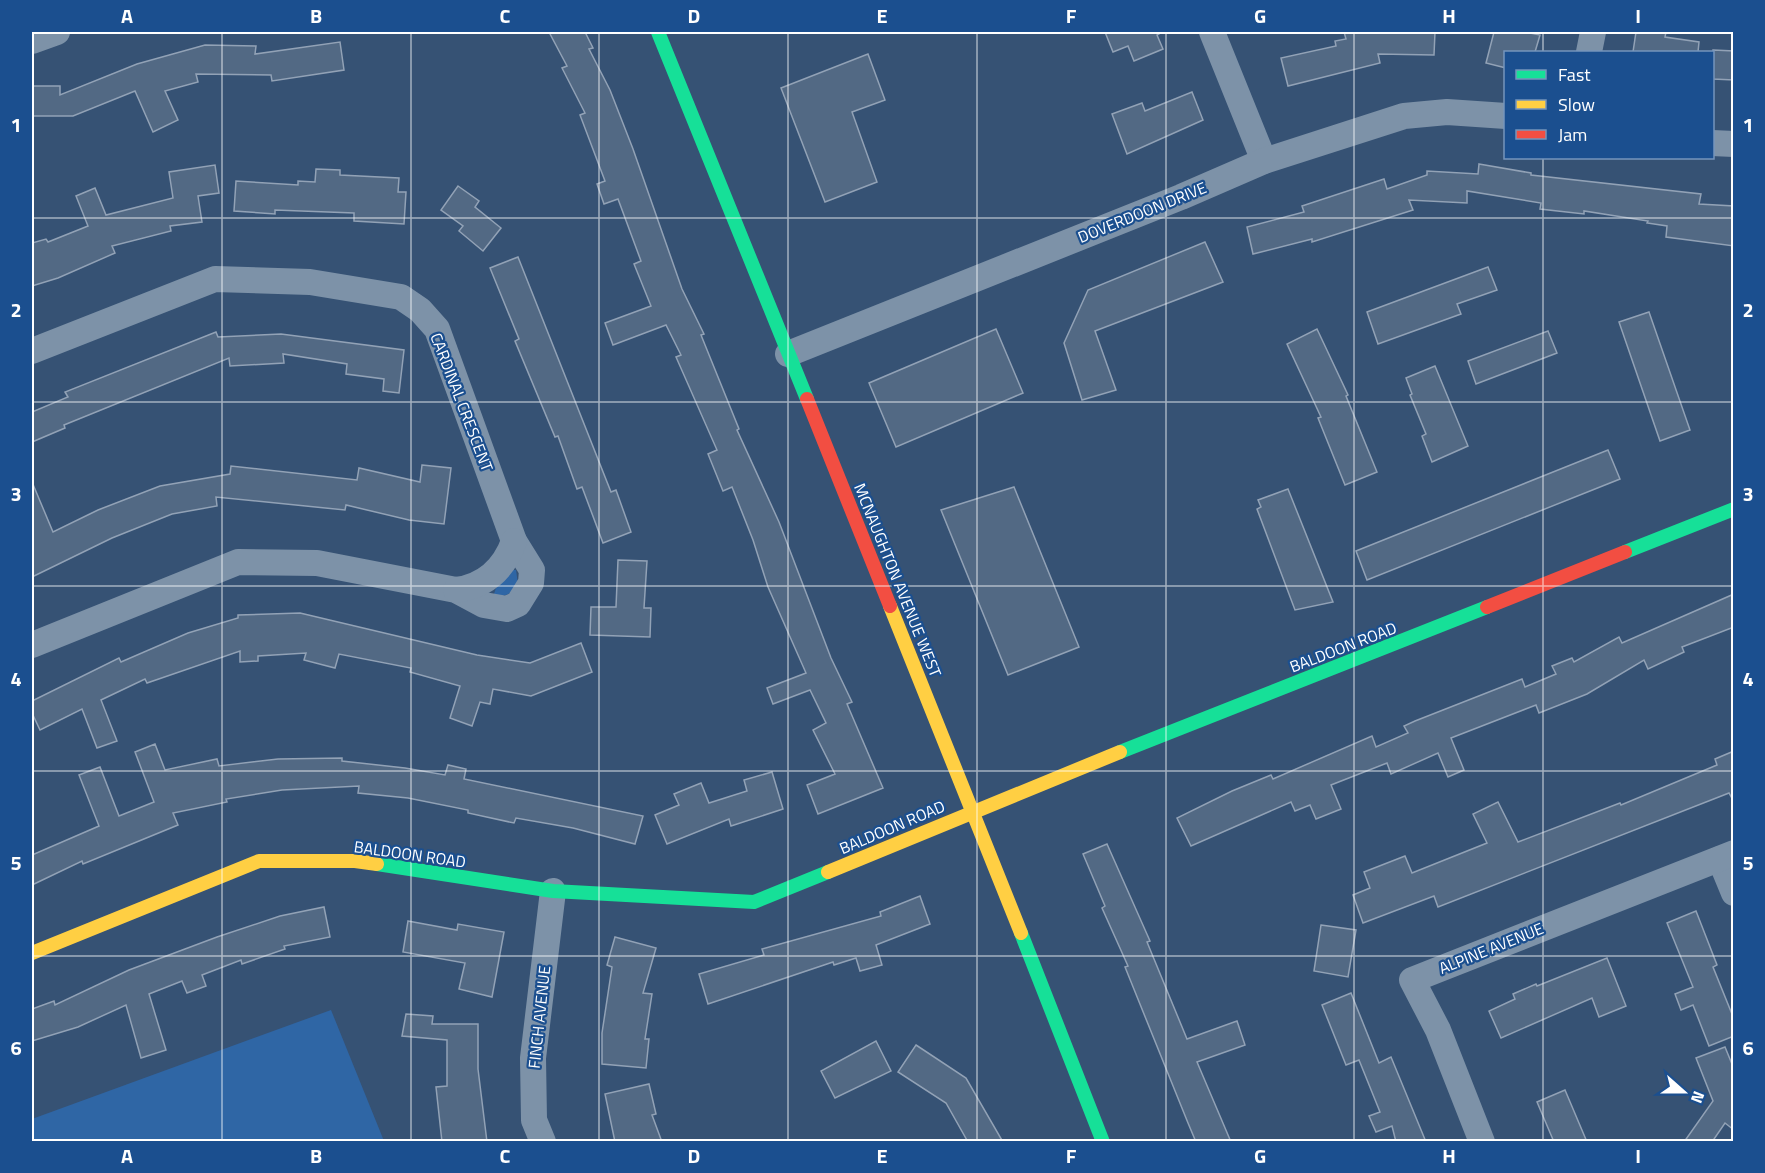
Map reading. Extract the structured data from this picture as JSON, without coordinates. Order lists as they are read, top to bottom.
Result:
{
  "streets": {
    "street": [
      "DOVERDOON DRIVE",
      "CARDINAL CRESCENT",
      "MCNAUGHTON AVENUE WEST",
      "BALDOON ROAD",
      "ALPINE AVENUE",
      "FINCH AVENUE"
    ]
  },
  "crossings": [
    ["DOVERDOON DRIVE", "MCNAUGHTON AVENUE WEST"],
    ["MCNAUGHTON AVENUE WEST", "BALDOON ROAD"],
    ["BALDOON ROAD", "FINCH AVENUE"]
  ],
  "legend": ["Fast", "Slow", "Jam"],
  "north": "right",
  "grid": {
    "columns": [
      "A",
      "B",
      "C",
      "D",
      "E",
      "F",
      "G",
      "H",
      "I"
    ],
    "rows": [
      "1",
      "2",
      "3",
      "4",
      "5",
      "6"
    ]
  }
}
